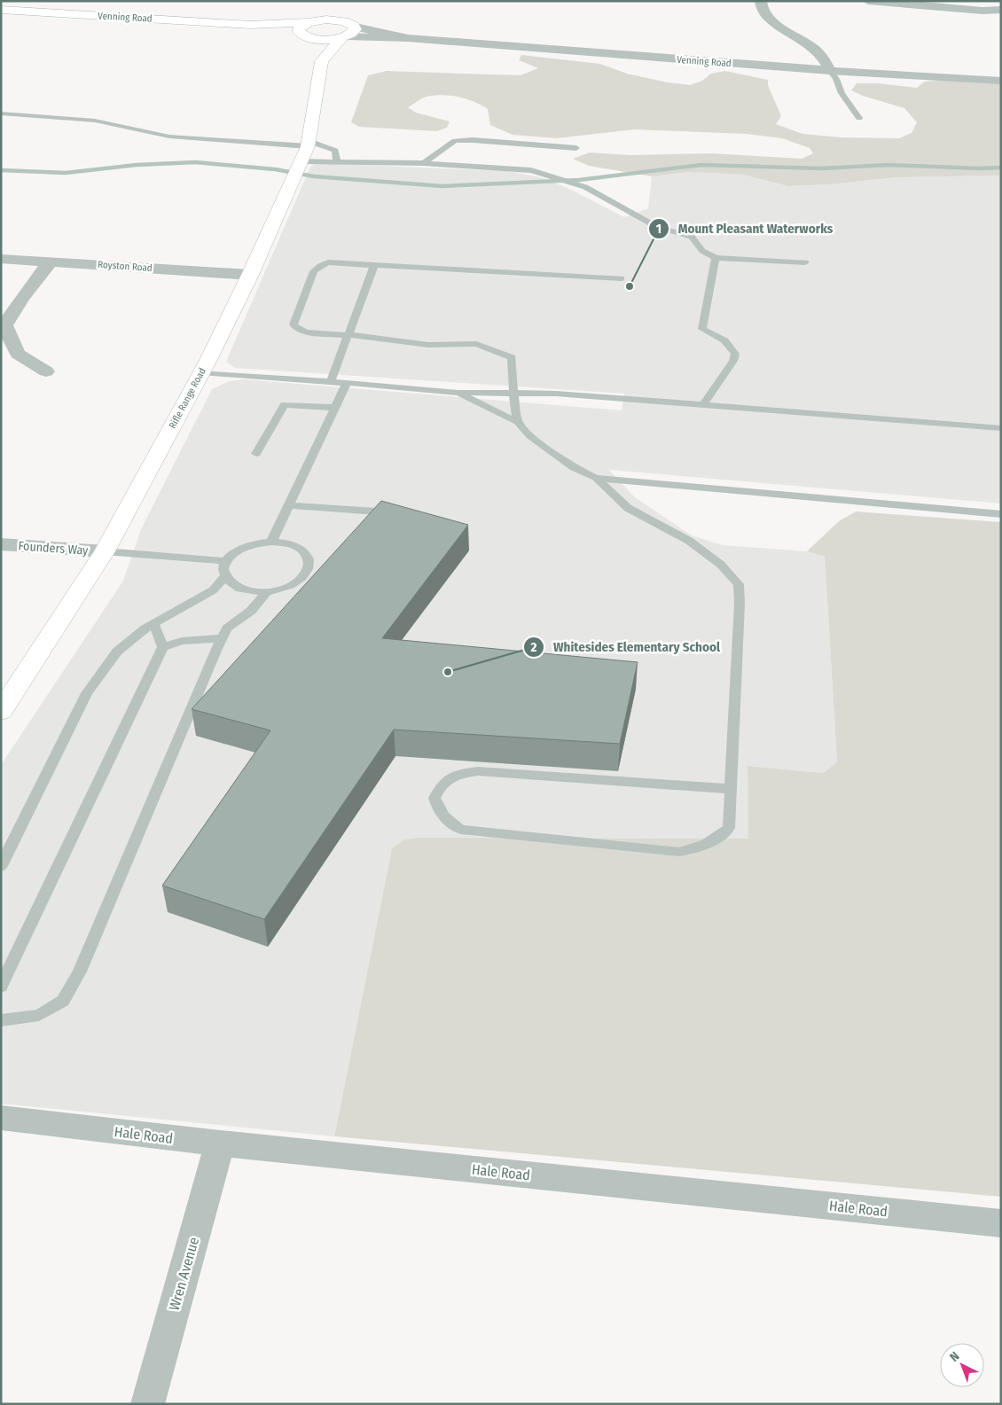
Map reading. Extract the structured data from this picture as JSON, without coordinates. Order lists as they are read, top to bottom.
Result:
{
  "streets": {
    "main road": ["Venning Road", "Rifle Range Road"],
    "street": [
      "Royston Road",
      "Founders Way",
      "Hale Road",
      "Wren Avenue"
    ]
  },
  "crossings": [
    ["Royston Road", "Rifle Range Road"],
    ["Rifle Range Road", "Founders Way"],
    ["Hale Road", "Wren Avenue"]
  ],
  "places": ["Mount Pleasant Waterworks", "Whitesides Elementary School"],
  "north": "top left"
}
